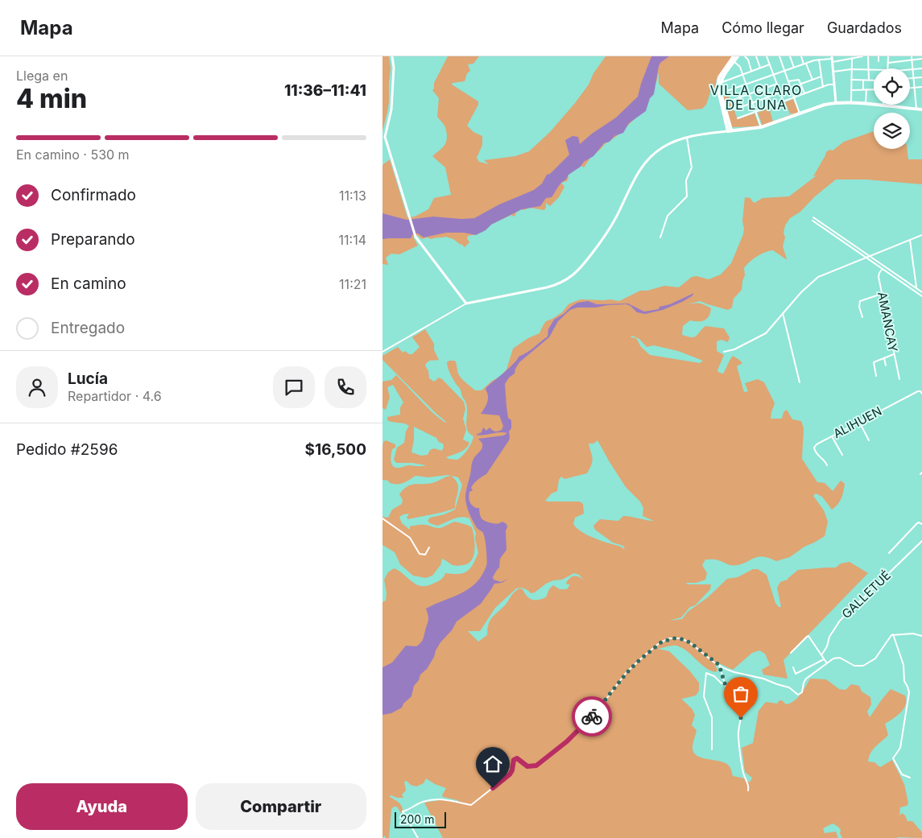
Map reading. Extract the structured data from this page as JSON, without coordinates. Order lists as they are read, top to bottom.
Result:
{
  "streets": {
    "street": ["AMANCAY", "ALIHUEN", "GALLETUÉ"]
  },
  "districts": ["VILLA CLARO DE LUNA"],
  "scale_bar": "200 m",
  "page": {
    "header": "Mapa",
    "nav": ["Mapa", "Cómo llegar", "Guardados"],
    "heading": ["4 min", "Llega en", "11:36–11:41"],
    "panel": [
      "Lucía",
      "Repartidor · 4.6",
      "Pedido #2596",
      "$16,500"
    ],
    "bar": "En camino · 530 m",
    "list": [
      ["Confirmado", "11:13"],
      ["Preparando", "11:14"],
      ["En camino", "11:21"],
      "Entregado"
    ],
    "buttons": ["Ayuda", "Compartir"],
    "scale": "200 m"
  }
}
